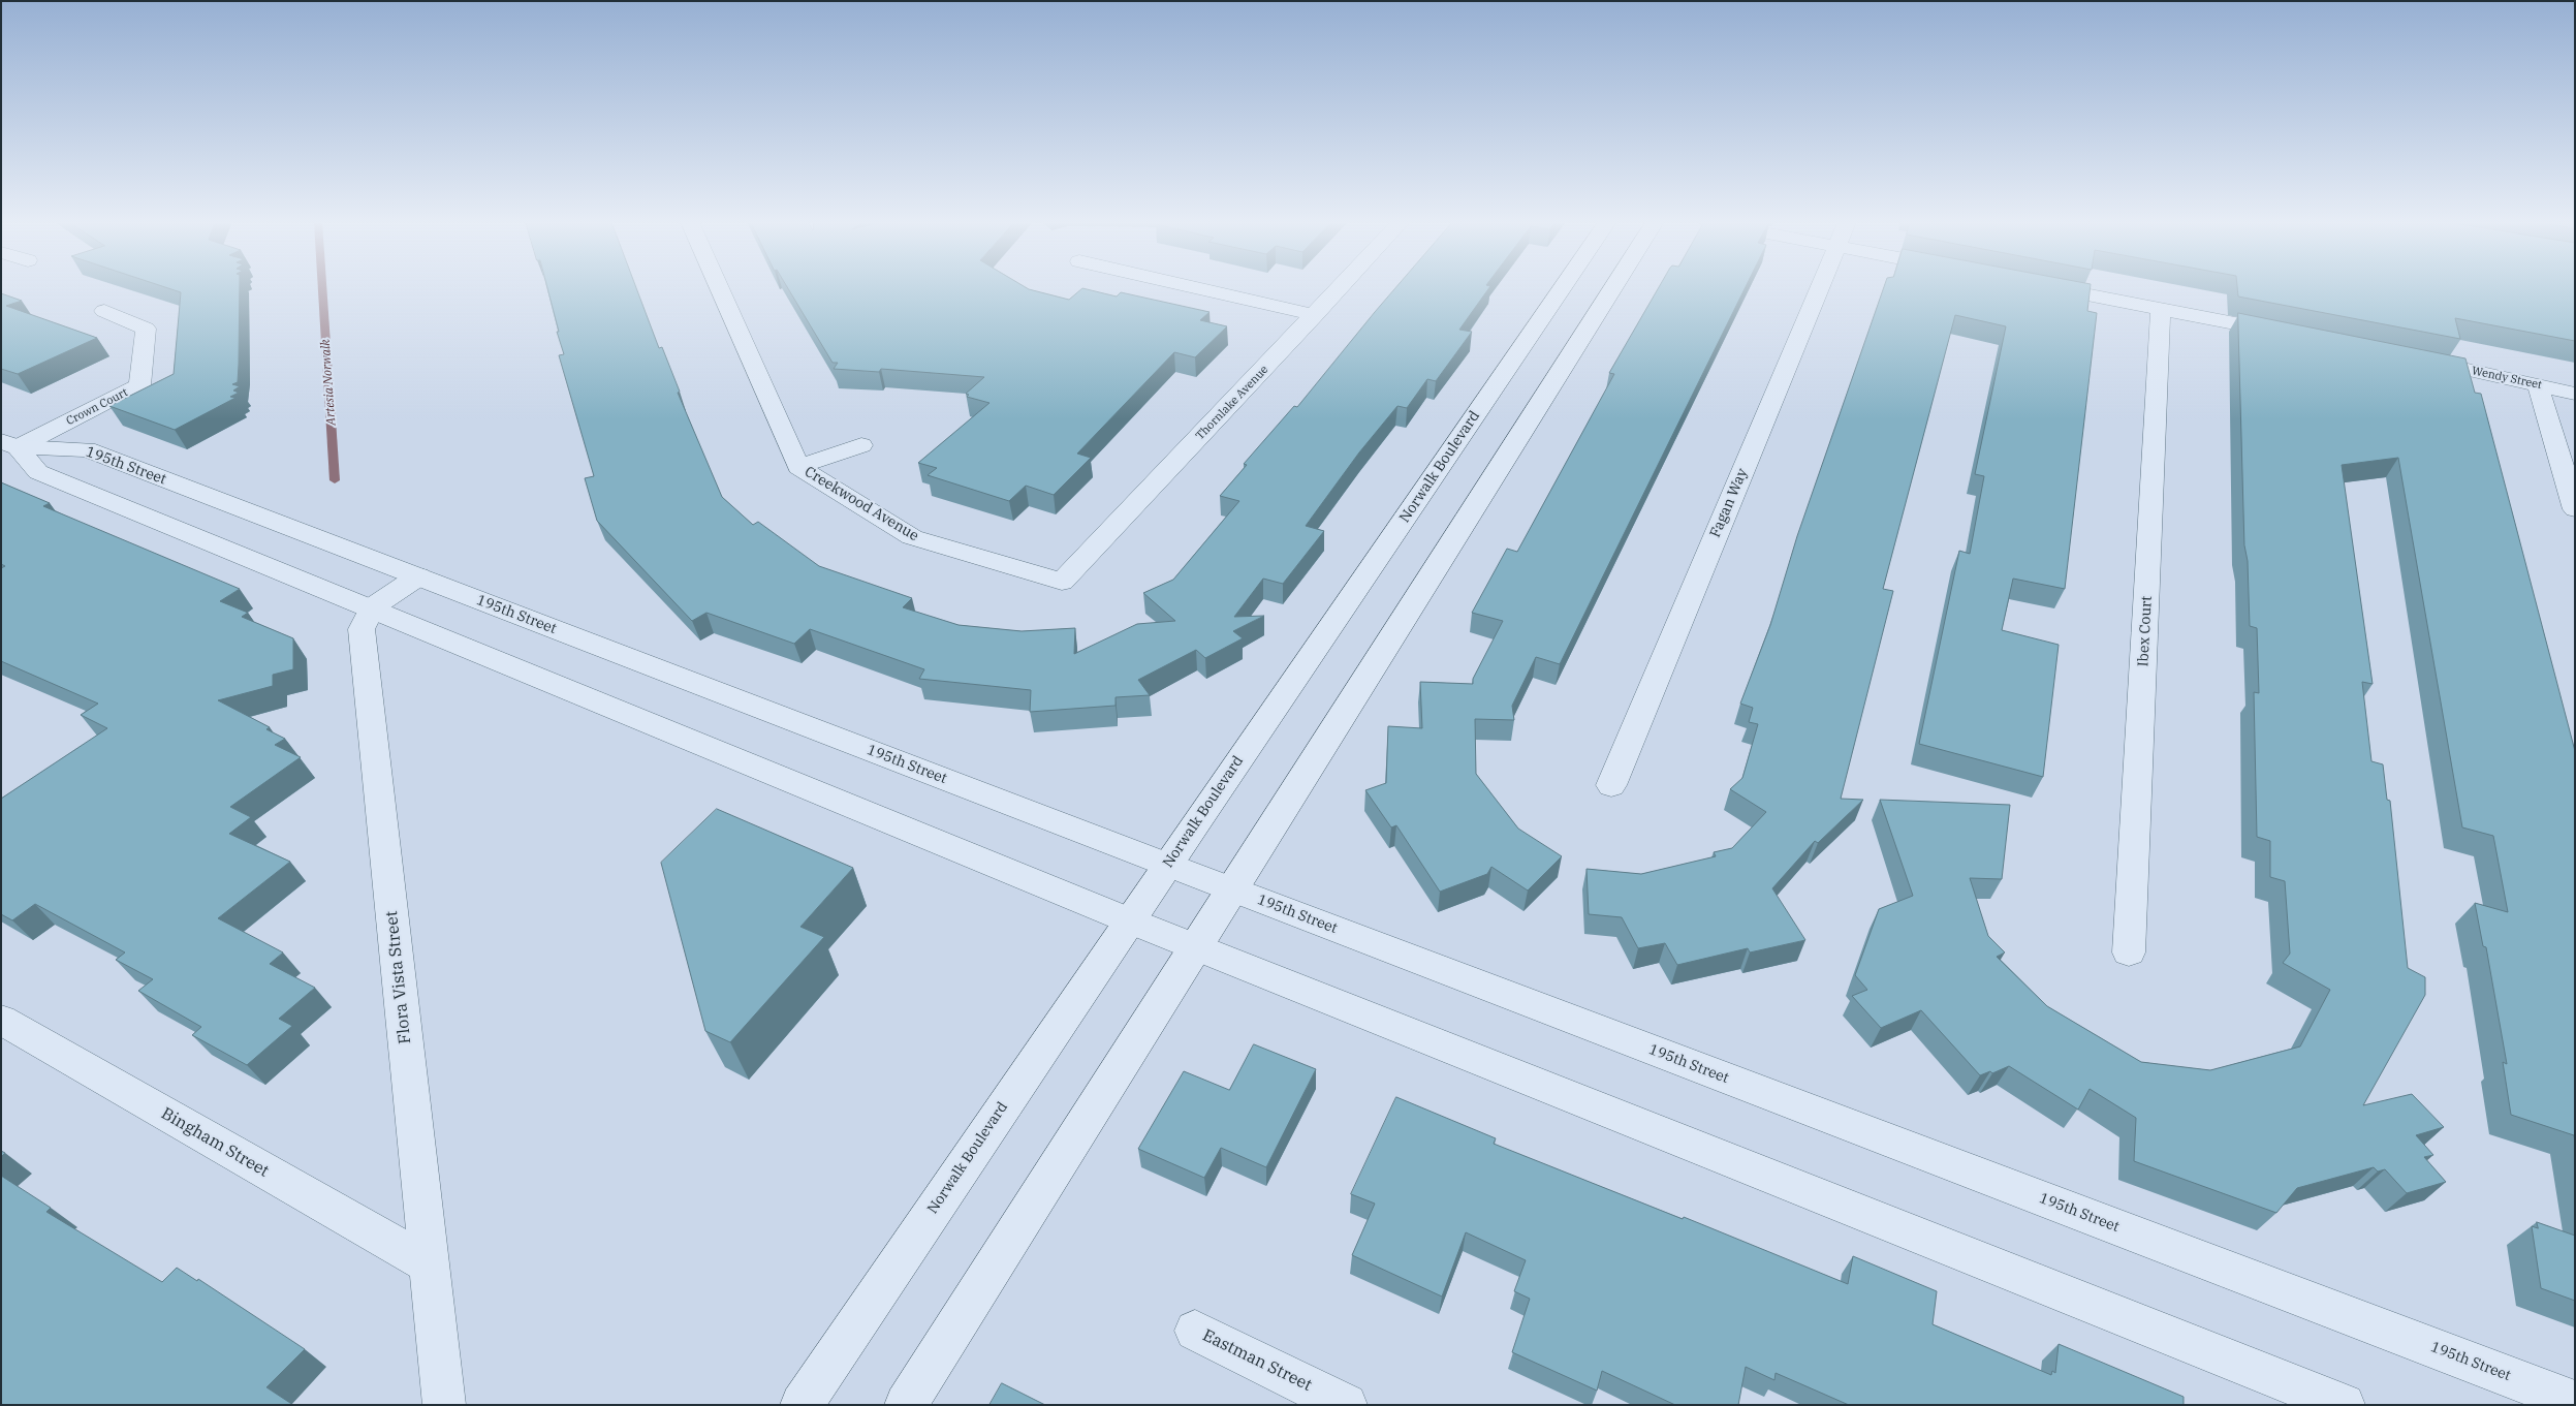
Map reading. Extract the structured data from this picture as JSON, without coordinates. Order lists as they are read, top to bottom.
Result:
{
  "streets": {
    "street": [
      "Wendy Street",
      "Thornlake Avenue",
      "Crown Court",
      "195th Street",
      "Norwalk Boulevard",
      "Fagan Way",
      "Creekwood Avenue",
      "Ibex Court",
      "Flora Vista Street",
      "Bingham Street",
      "Eastman Street"
    ]
  },
  "crossings": [
    ["Thornlake Avenue", "Creekwood Avenue"],
    ["Crown Court", "195th Street"],
    ["195th Street", "Norwalk Boulevard"],
    ["Flora Vista Street", "Bingham Street"]
  ],
  "water": ["Artesia Norwalk"]
}
